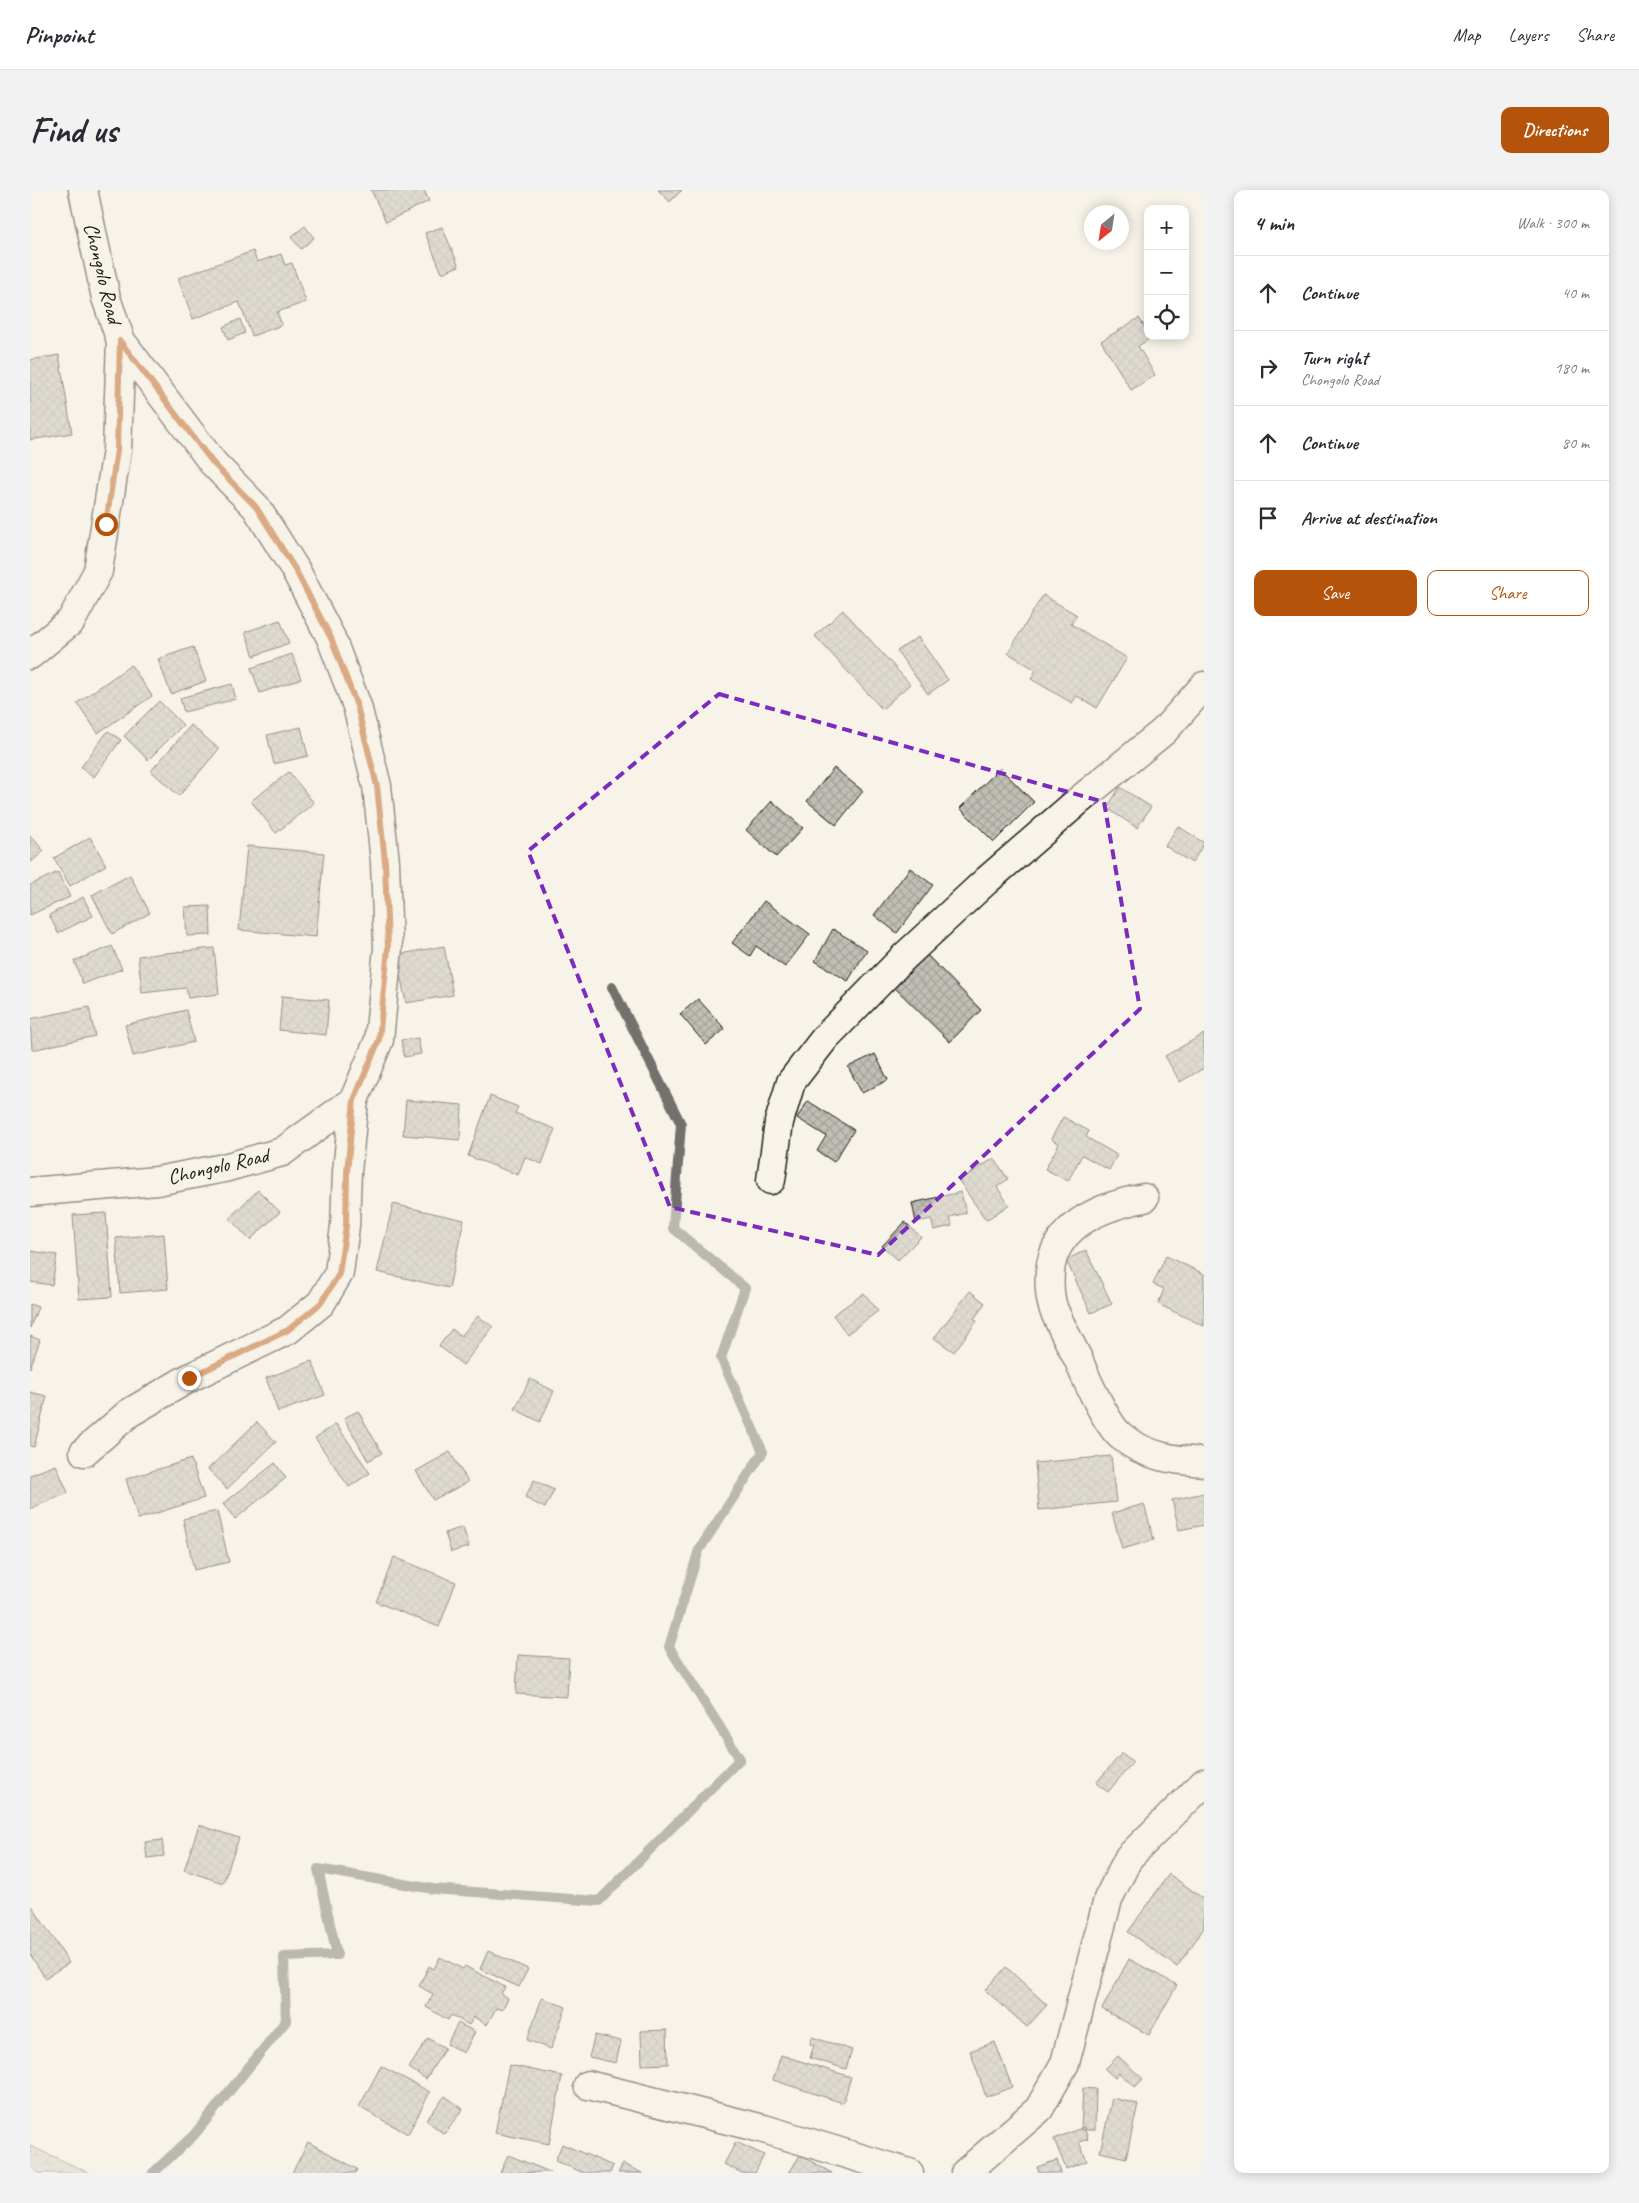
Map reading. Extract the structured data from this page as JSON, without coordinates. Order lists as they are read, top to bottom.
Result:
{
  "streets": {
    "street": ["Chongolo Road"]
  },
  "north": "bottom left",
  "page": {
    "header": "Pinpoint",
    "nav": ["Map", "Layers", "Share"],
    "buttons": [
      "Directions",
      ["Save", "Share"]
    ],
    "title": "Find us",
    "heading": ["4 min", "Walk · 300 m"],
    "map_buttons": ["+", "−"],
    "list": [
      ["Continue", "40 m"],
      ["Turn right", "Chongolo Road", "180 m"],
      ["Continue", "80 m"],
      "Arrive at destination"
    ]
  }
}
